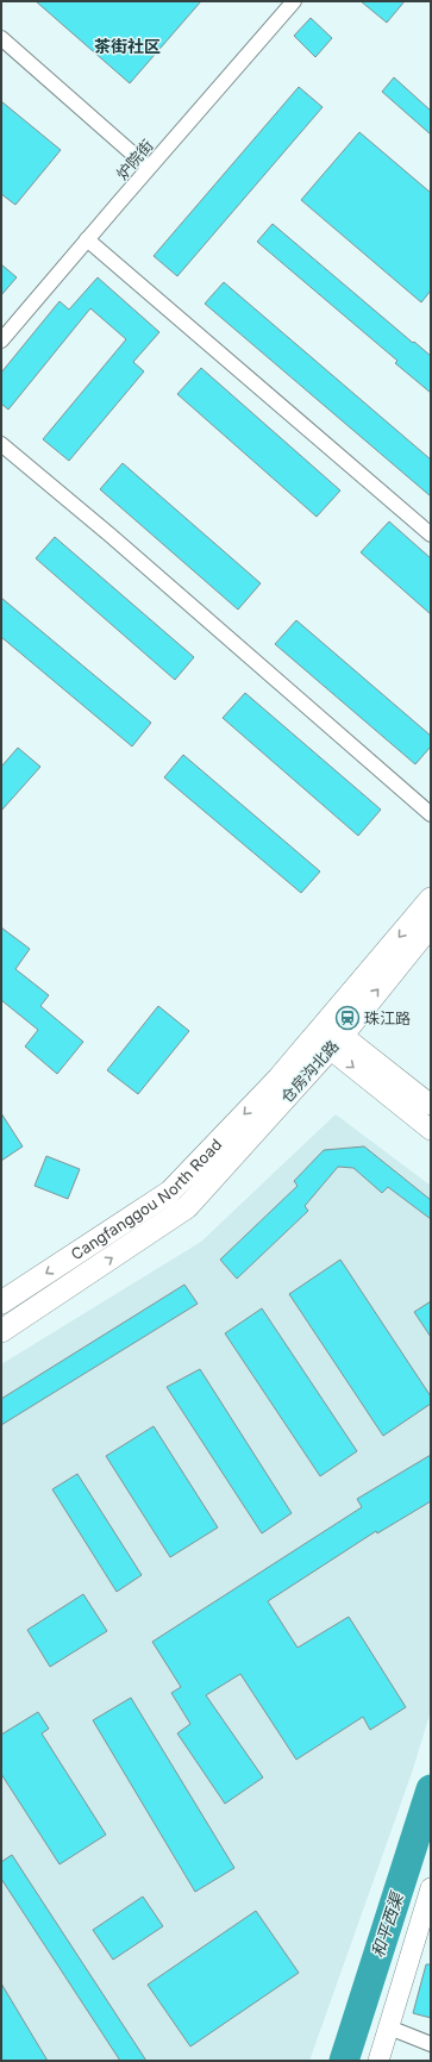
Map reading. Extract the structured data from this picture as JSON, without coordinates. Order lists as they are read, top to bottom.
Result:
{
  "streets": {
    "main road": ["仓房沟北路", "Cangfanggou North Road"],
    "street": ["炉院街"]
  },
  "crossings": [
    ["仓房沟北路", "Cangfanggou North Road"]
  ],
  "one_way": ["Cangfanggou North Road"],
  "districts": ["茶街社区"],
  "water": ["和平西渠"],
  "places": {
    "station": ["珠江路"]
  }
}
